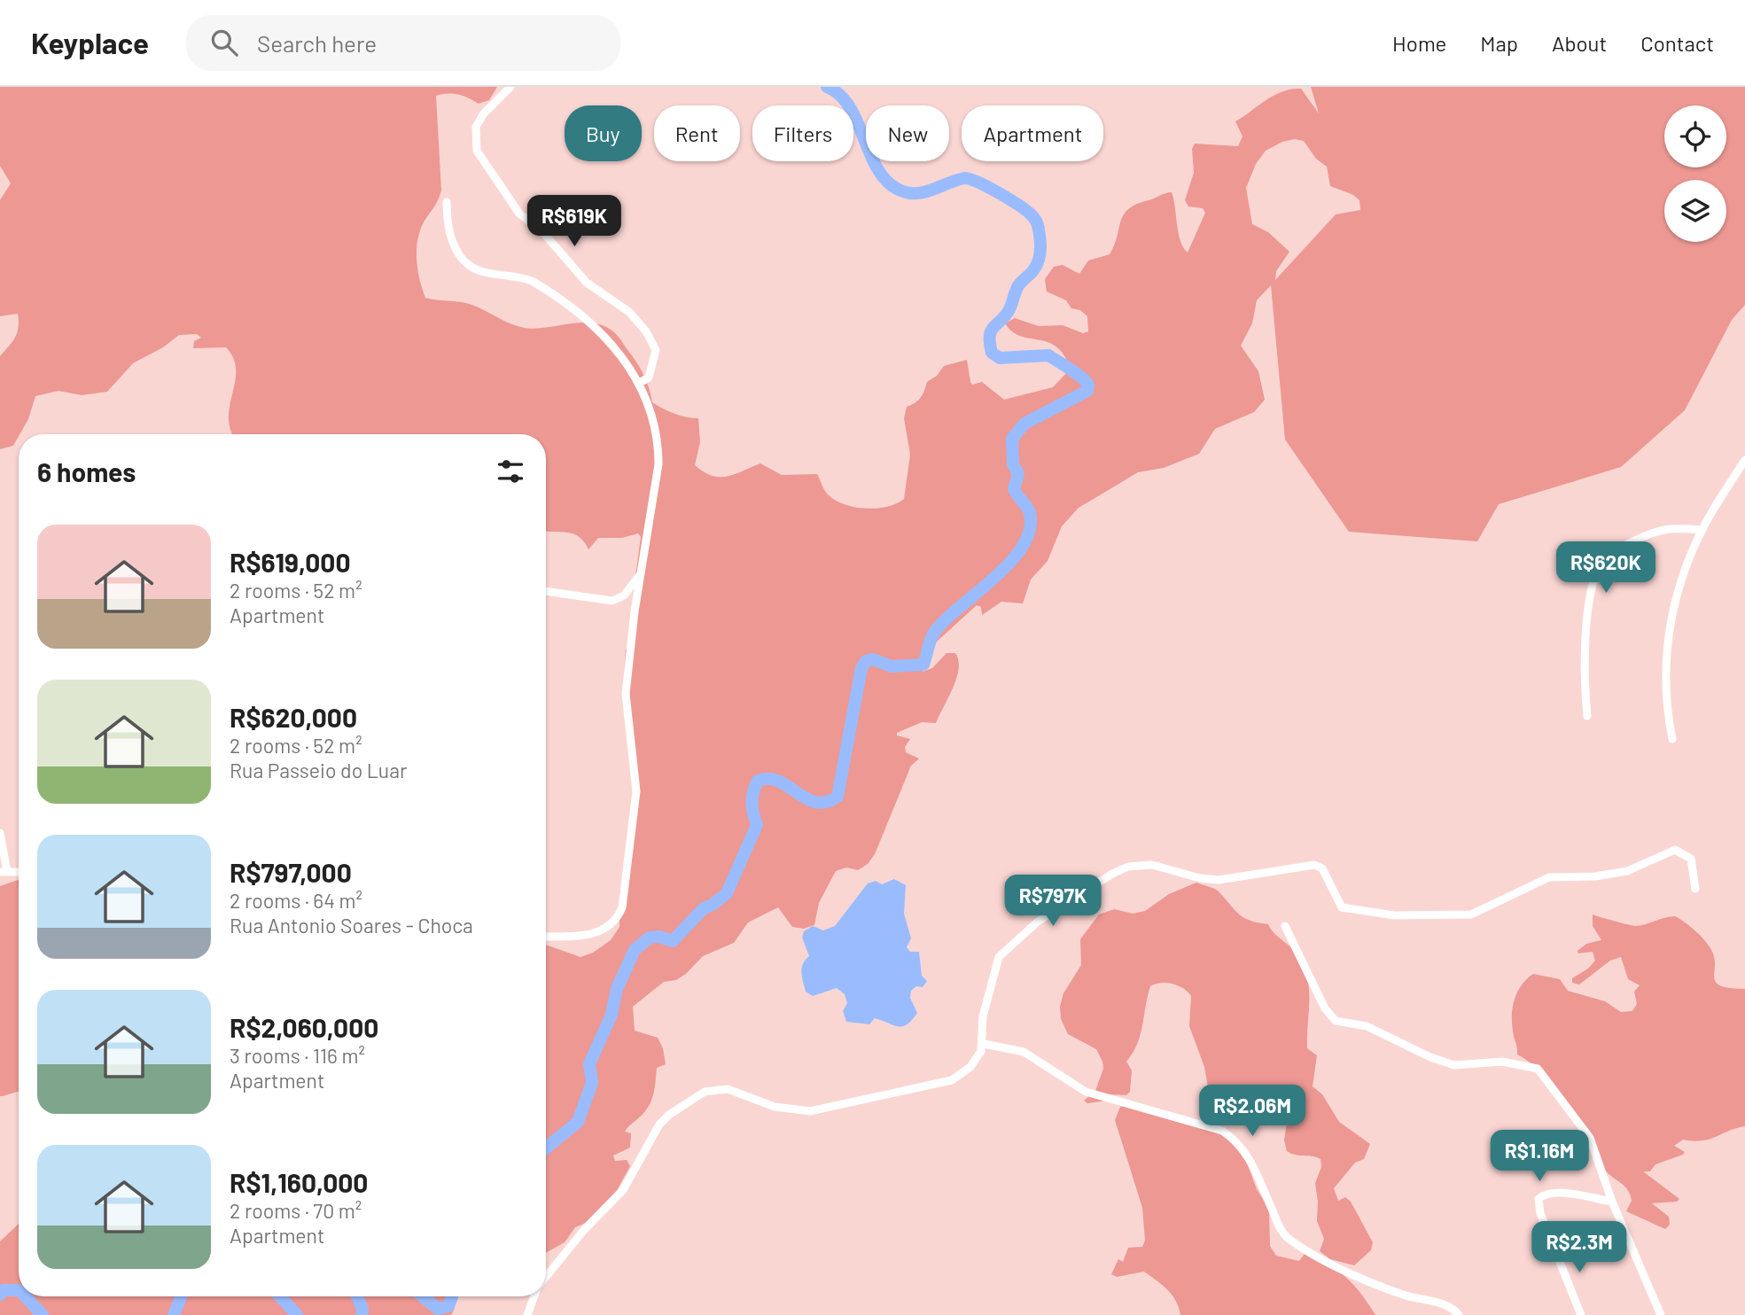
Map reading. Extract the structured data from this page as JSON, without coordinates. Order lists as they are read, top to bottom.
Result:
{
  "page": {
    "header": "Keyplace",
    "search": "Search here",
    "nav": [
      "Home",
      "Map",
      "About",
      "Contact"
    ],
    "chip": [
      "Buy",
      "Rent",
      "Filters",
      "New",
      "Apartment"
    ],
    "price": [
      "R$619K",
      "R$620K",
      "R$797K",
      "R$2.06M",
      "R$1.16M",
      "R$2.3M"
    ],
    "heading": "6 homes",
    "list": [
      {
        "name": "R$619,000",
        "note": "2 rooms · 52 m² · Apartment"
      },
      {
        "name": "R$620,000",
        "note": "2 rooms · 52 m² · Rua Passeio do Luar"
      },
      {
        "name": "R$797,000",
        "note": "2 rooms · 64 m² · Rua Antonio Soares - Choca"
      },
      {
        "name": "R$2,060,000",
        "note": "3 rooms · 116 m² · Apartment"
      },
      {
        "name": "R$1,160,000",
        "note": "2 rooms · 70 m² · Apartment"
      }
    ]
  }
}
